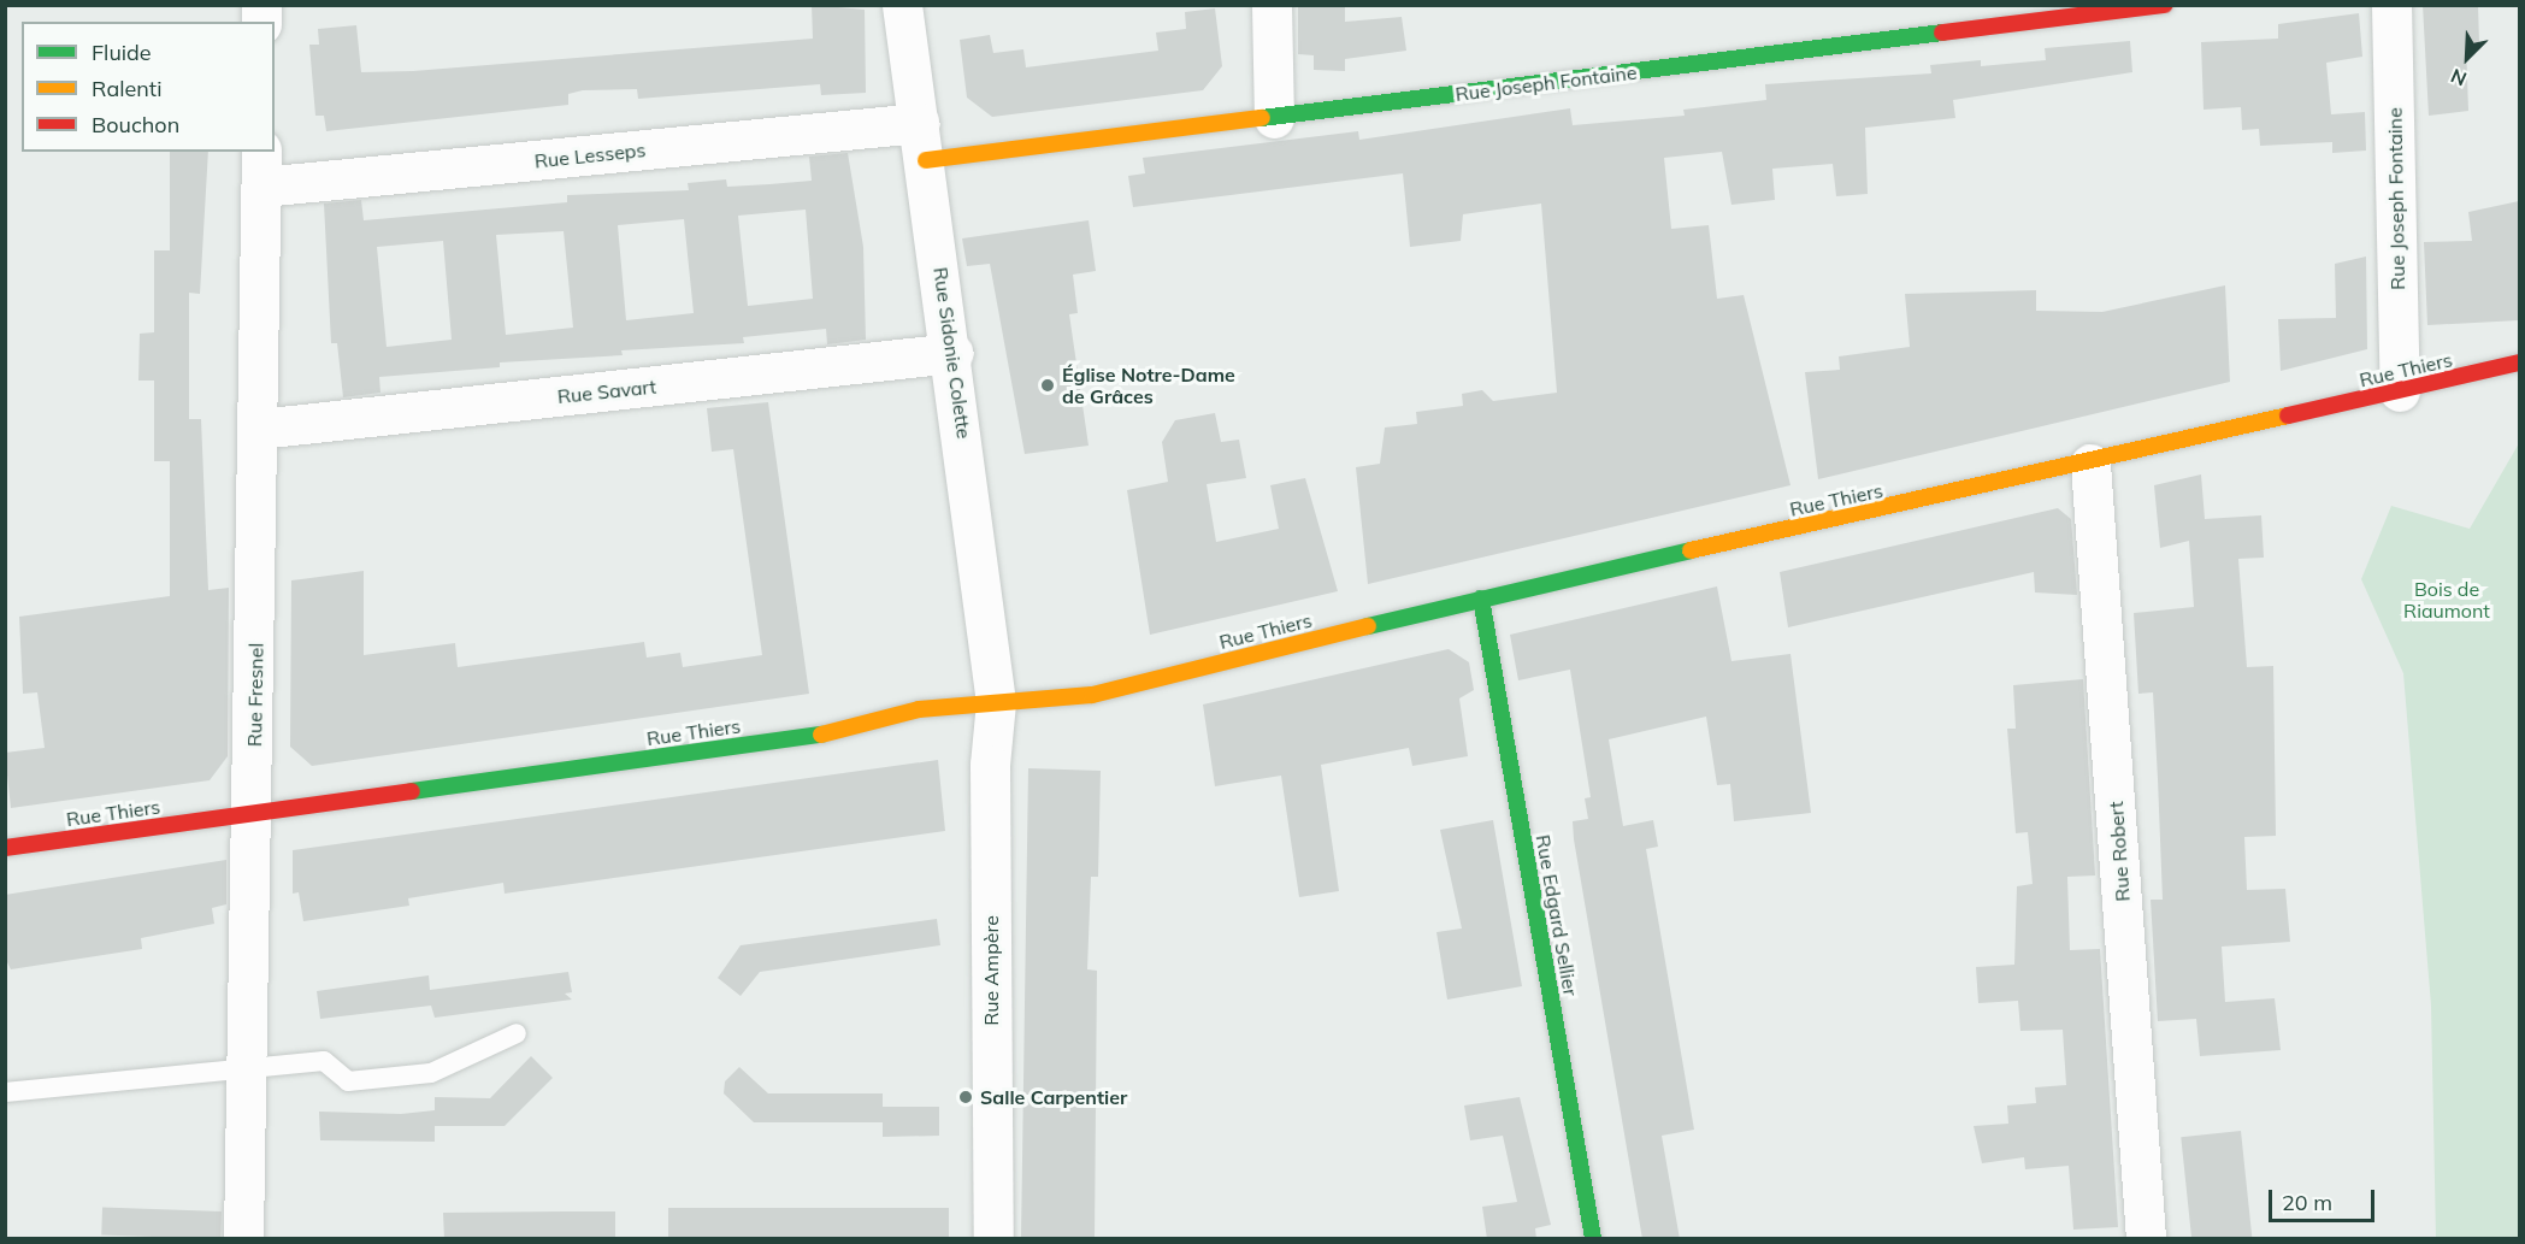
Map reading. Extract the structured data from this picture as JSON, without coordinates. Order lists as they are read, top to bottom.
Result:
{
  "streets": {
    "street": [
      "Rue Joseph Fontaine",
      "Rue Lesseps",
      "Rue Sidonie Colette",
      "Rue Thiers",
      "Rue Savart",
      "Rue Fresnel",
      "Rue Robert",
      "Rue Edgard Sellier",
      "Rue Ampère"
    ]
  },
  "crossings": [
    ["Rue Joseph Fontaine", "Rue Lesseps"],
    ["Rue Joseph Fontaine", "Rue Sidonie Colette"],
    ["Rue Joseph Fontaine", "Rue Thiers"],
    ["Rue Lesseps", "Rue Sidonie Colette"],
    ["Rue Lesseps", "Rue Fresnel"],
    ["Rue Sidonie Colette", "Rue Thiers"],
    ["Rue Sidonie Colette", "Rue Savart"],
    ["Rue Sidonie Colette", "Rue Ampère"],
    ["Rue Thiers", "Rue Fresnel"],
    ["Rue Thiers", "Rue Robert"],
    ["Rue Thiers", "Rue Edgard Sellier"],
    ["Rue Thiers", "Rue Ampère"],
    ["Rue Savart", "Rue Fresnel"]
  ],
  "parks": ["Bois de Riaumont"],
  "places": ["Église Notre-Dame de Grâces", "Salle Carpentier"],
  "legend": ["Fluide", "Ralenti", "Bouchon"],
  "scale_bar": "20 m",
  "north": "bottom left"
}
